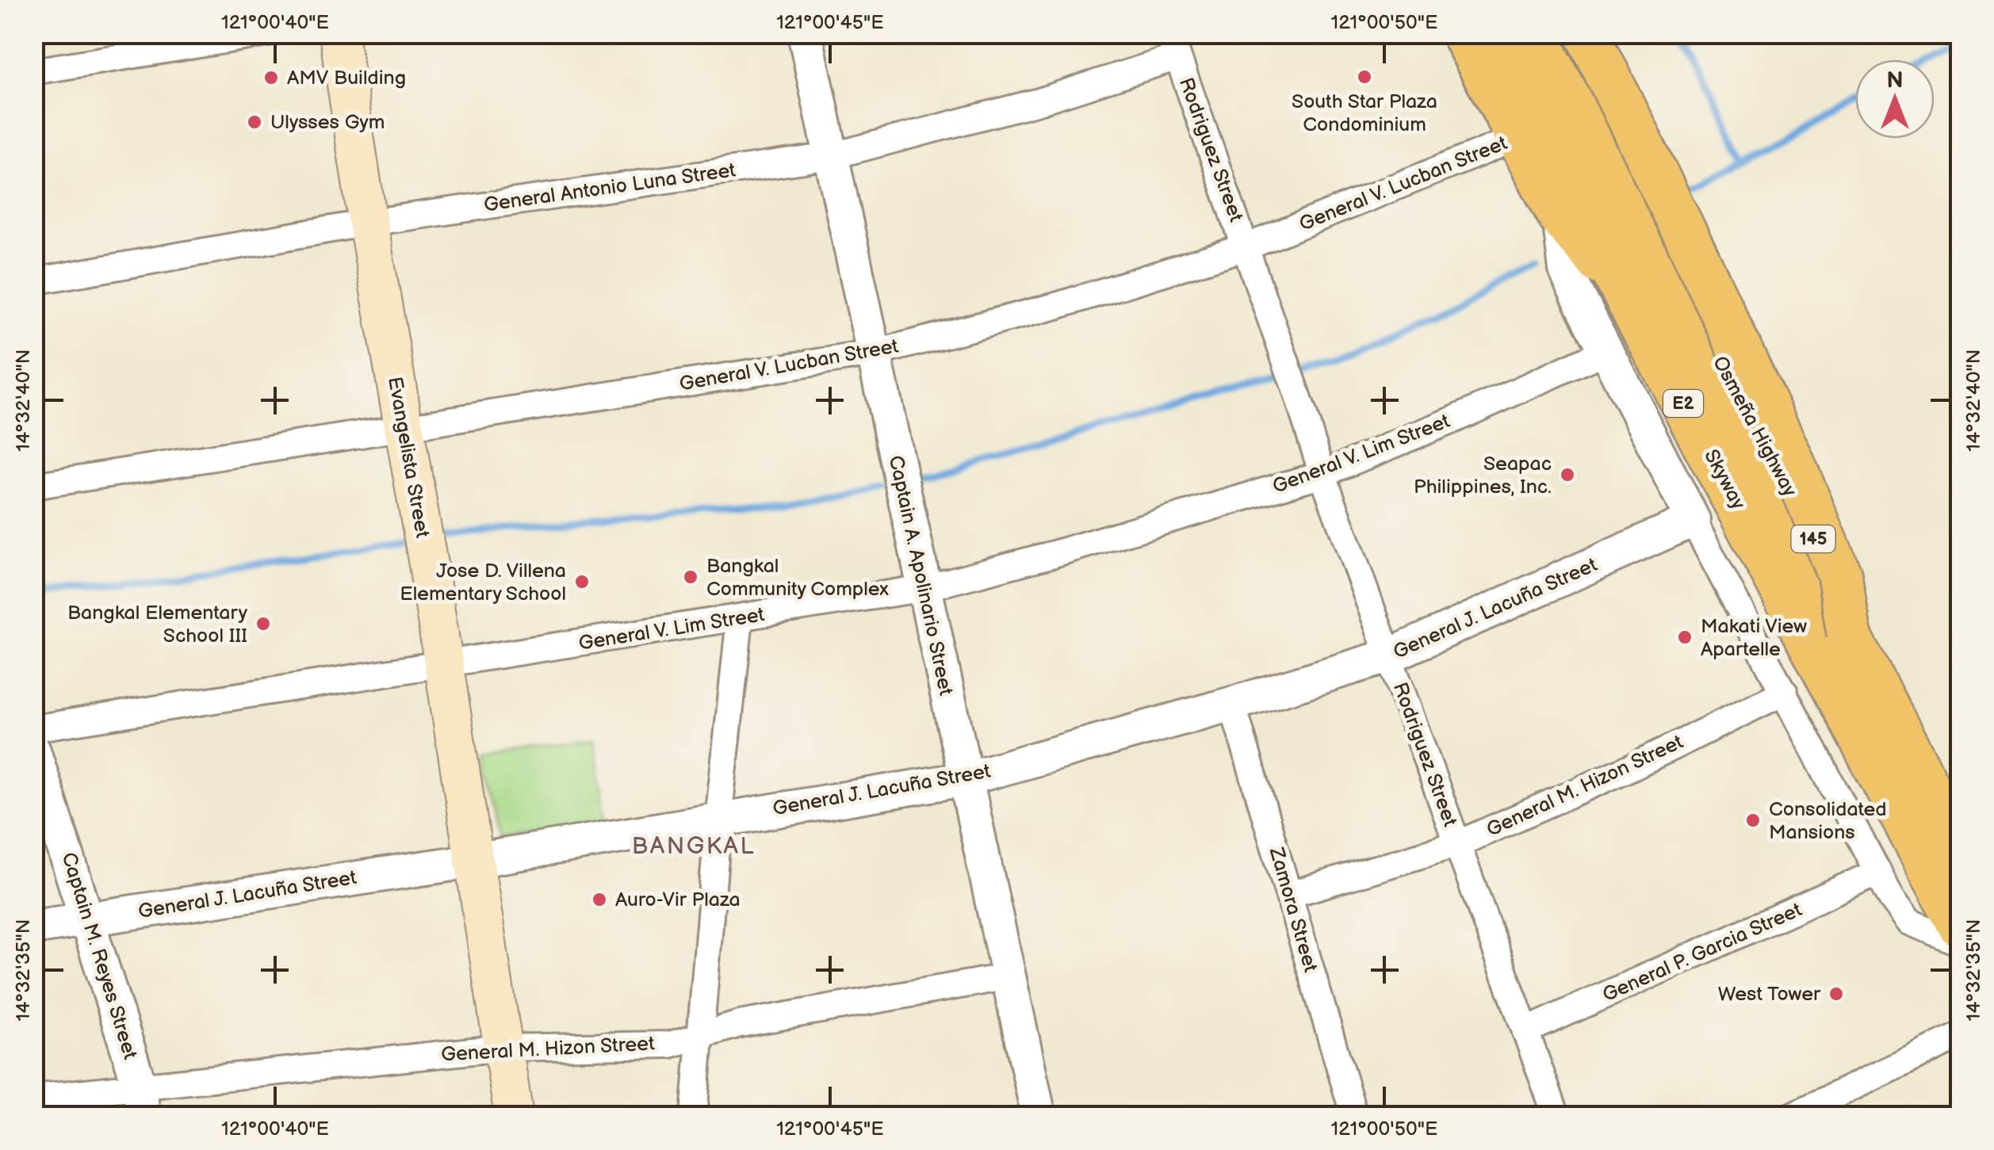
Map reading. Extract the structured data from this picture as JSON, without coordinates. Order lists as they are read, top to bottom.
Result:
{
  "streets": {
    "highway": ["E2", "Skyway"],
    "main road": ["Osmeña Highway", "Evangelista Street", "145"],
    "street": [
      "Rodriguez Street",
      "General V. Lucban Street",
      "General Antonio Luna Street",
      "General V. Lim Street",
      "Captain A. Apolinario Street",
      "General J. Lacuña Street",
      "General M. Hizon Street",
      "Zamora Street",
      "General P. Garcia Street",
      "Captain M. Reyes Street"
    ]
  },
  "crossings": [
    ["Rodriguez Street", "General V. Lucban Street"],
    ["Rodriguez Street", "General Antonio Luna Street"],
    ["Rodriguez Street", "General V. Lim Street"],
    ["Rodriguez Street", "General J. Lacuña Street"],
    ["Rodriguez Street", "General M. Hizon Street"],
    ["Rodriguez Street", "General P. Garcia Street"],
    ["General V. Lucban Street", "Evangelista Street"],
    ["General V. Lucban Street", "Captain A. Apolinario Street"],
    ["General Antonio Luna Street", "Evangelista Street"],
    ["General Antonio Luna Street", "Captain A. Apolinario Street"],
    ["General V. Lim Street", "Evangelista Street"],
    ["General V. Lim Street", "Captain A. Apolinario Street"],
    ["Evangelista Street", "General J. Lacuña Street"],
    ["Evangelista Street", "General M. Hizon Street"],
    ["Captain A. Apolinario Street", "General J. Lacuña Street"],
    ["Captain A. Apolinario Street", "General M. Hizon Street"],
    ["General J. Lacuña Street", "Zamora Street"],
    ["General J. Lacuña Street", "Captain M. Reyes Street"],
    ["General M. Hizon Street", "Zamora Street"],
    ["General M. Hizon Street", "Captain M. Reyes Street"]
  ],
  "districts": ["BANGKAL"],
  "places": [
    "South Star Plaza Condominium",
    "AMV Building",
    "Ulysses Gym",
    "Seapac Philippines, Inc.",
    "Bangkal Community Complex",
    "Jose D. Villena Elementary School",
    "Bangkal Elementary School III",
    "Makati View Apartelle",
    "Consolidated Mansions",
    "Auro-Vir Plaza",
    "West Tower"
  ],
  "north": "top",
  "coordinates": [
    "121°00'40\"E",
    "121°00'45\"E",
    "121°00'50\"E",
    "14°32'40\"N",
    "14°32'35\"N"
  ]
}
